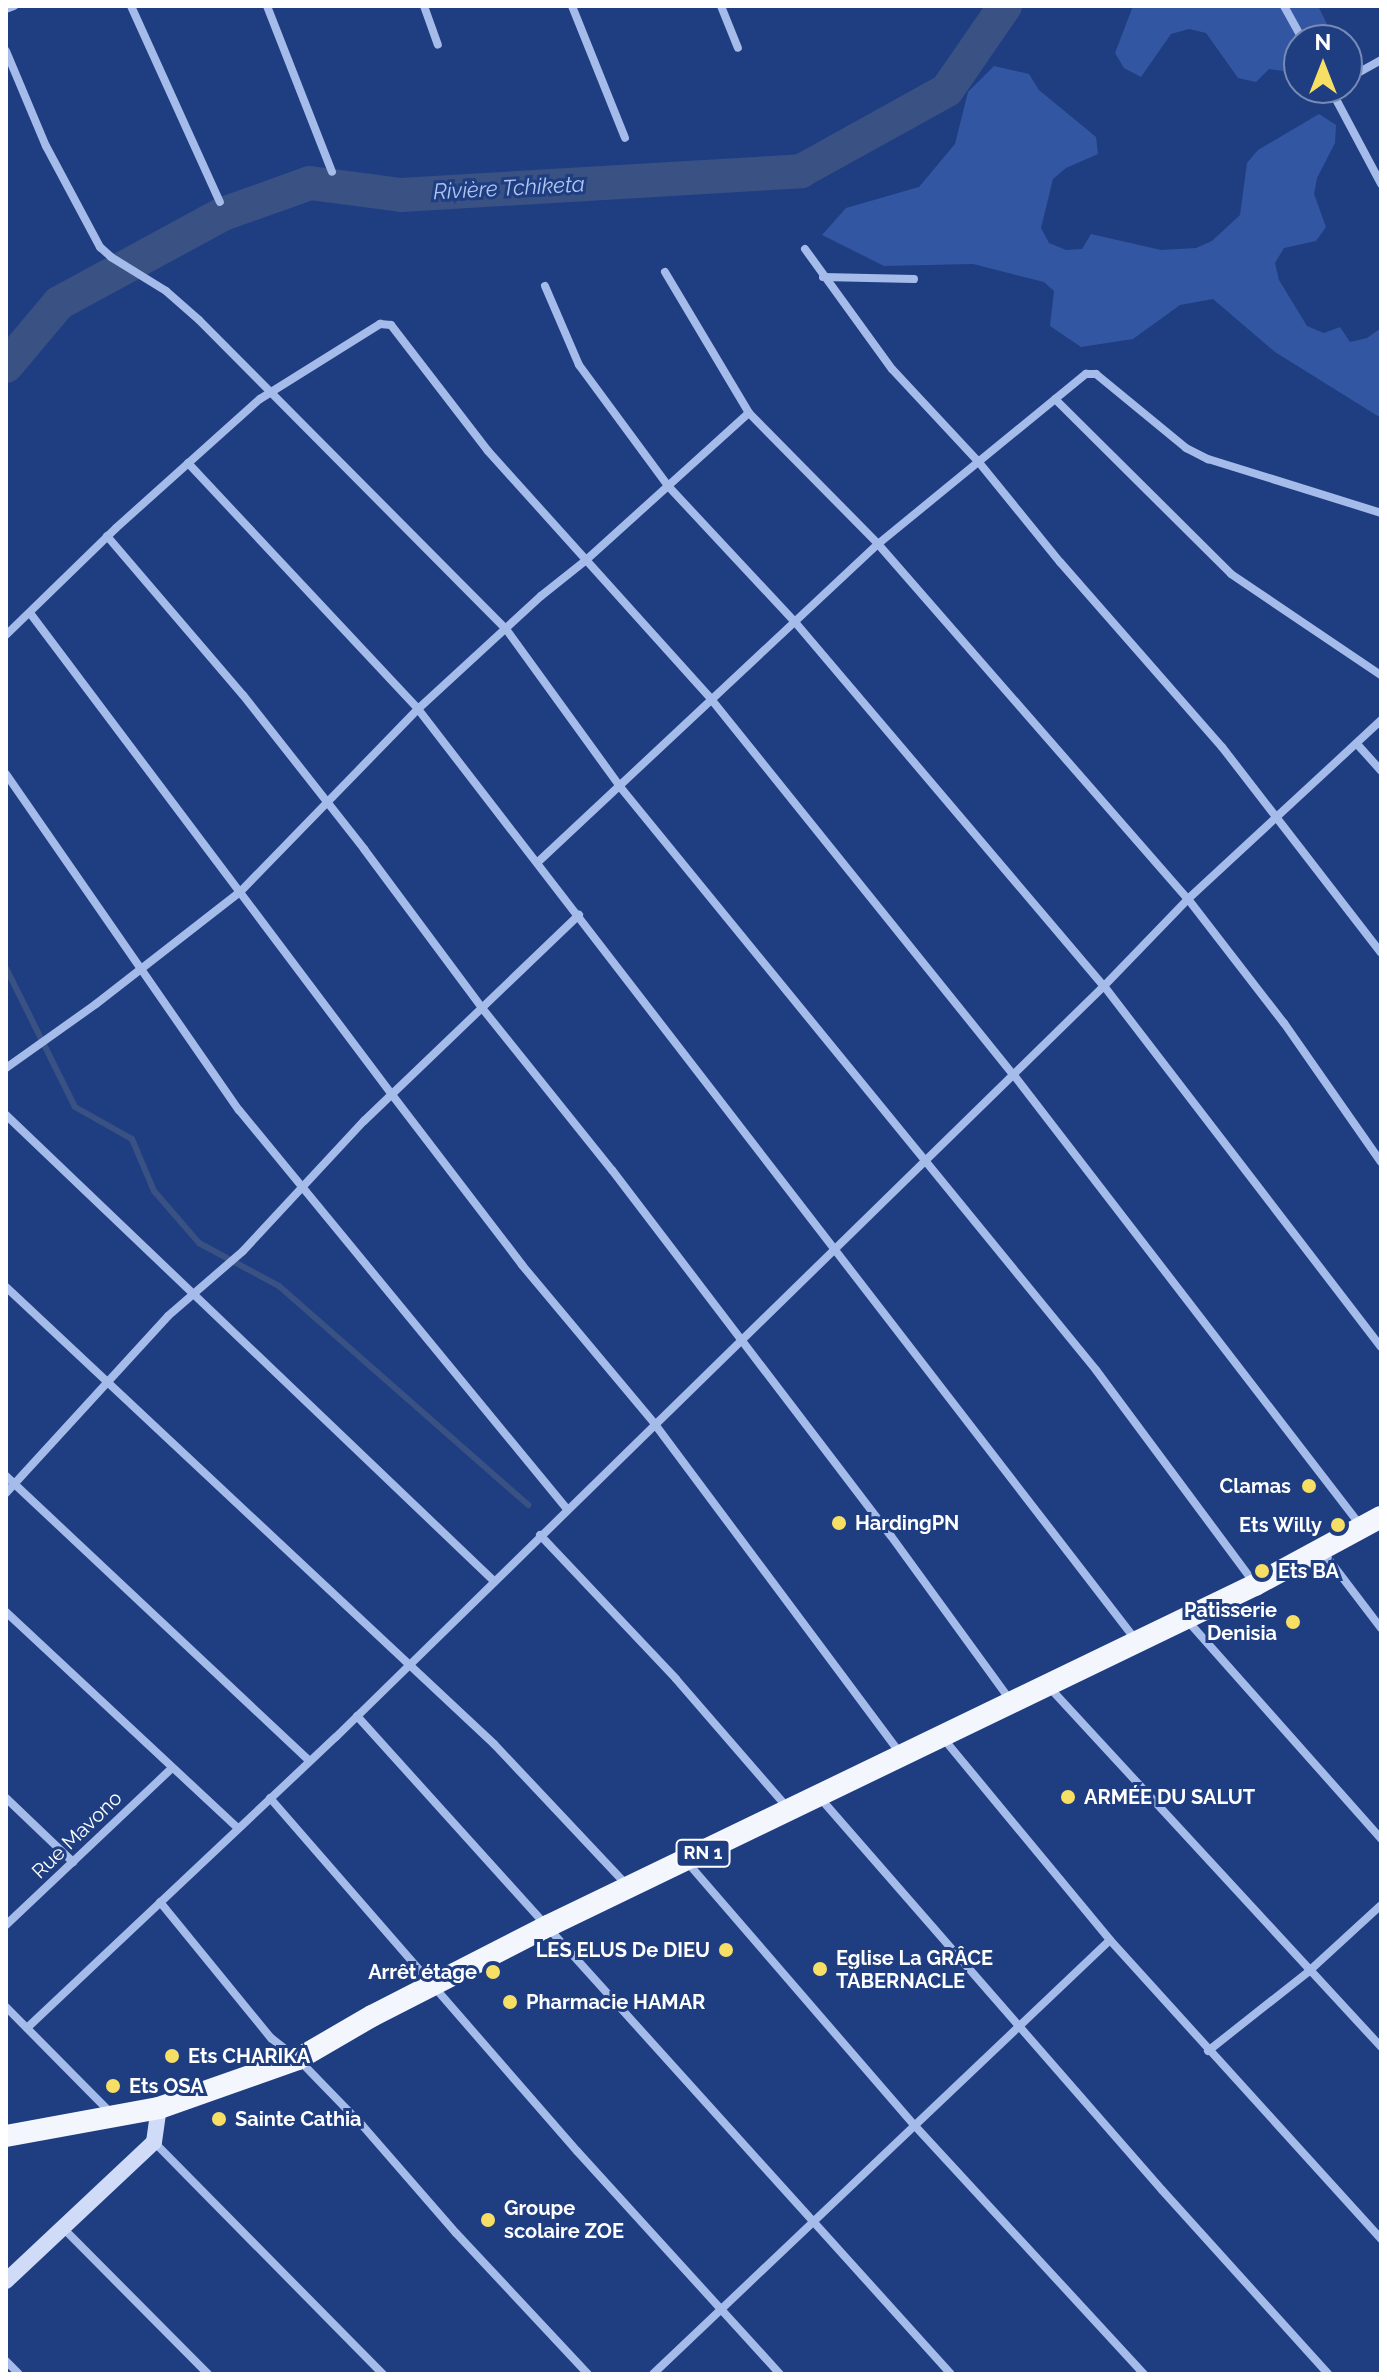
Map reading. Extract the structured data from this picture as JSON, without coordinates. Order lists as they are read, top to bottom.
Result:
{
  "streets": {
    "highway": ["RN 1"],
    "street": ["Rue Mavono"]
  },
  "water": ["Rivière Tchiketa"],
  "places": [
    "Clamas",
    "HardingPN",
    "Ets Willy",
    "Ets BA",
    "Patisserie Denisia",
    "ARMÉE DU SALUT",
    "LES ELUS De DIEU",
    "Eglise La GRÂCE TABERNACLE",
    "Arrêt étage",
    "Pharmacie HAMAR",
    "Ets CHARIKA",
    "Ets OSA",
    "Sainte Cathia",
    "Groupe scolaire ZOE"
  ],
  "north": "top"
}
